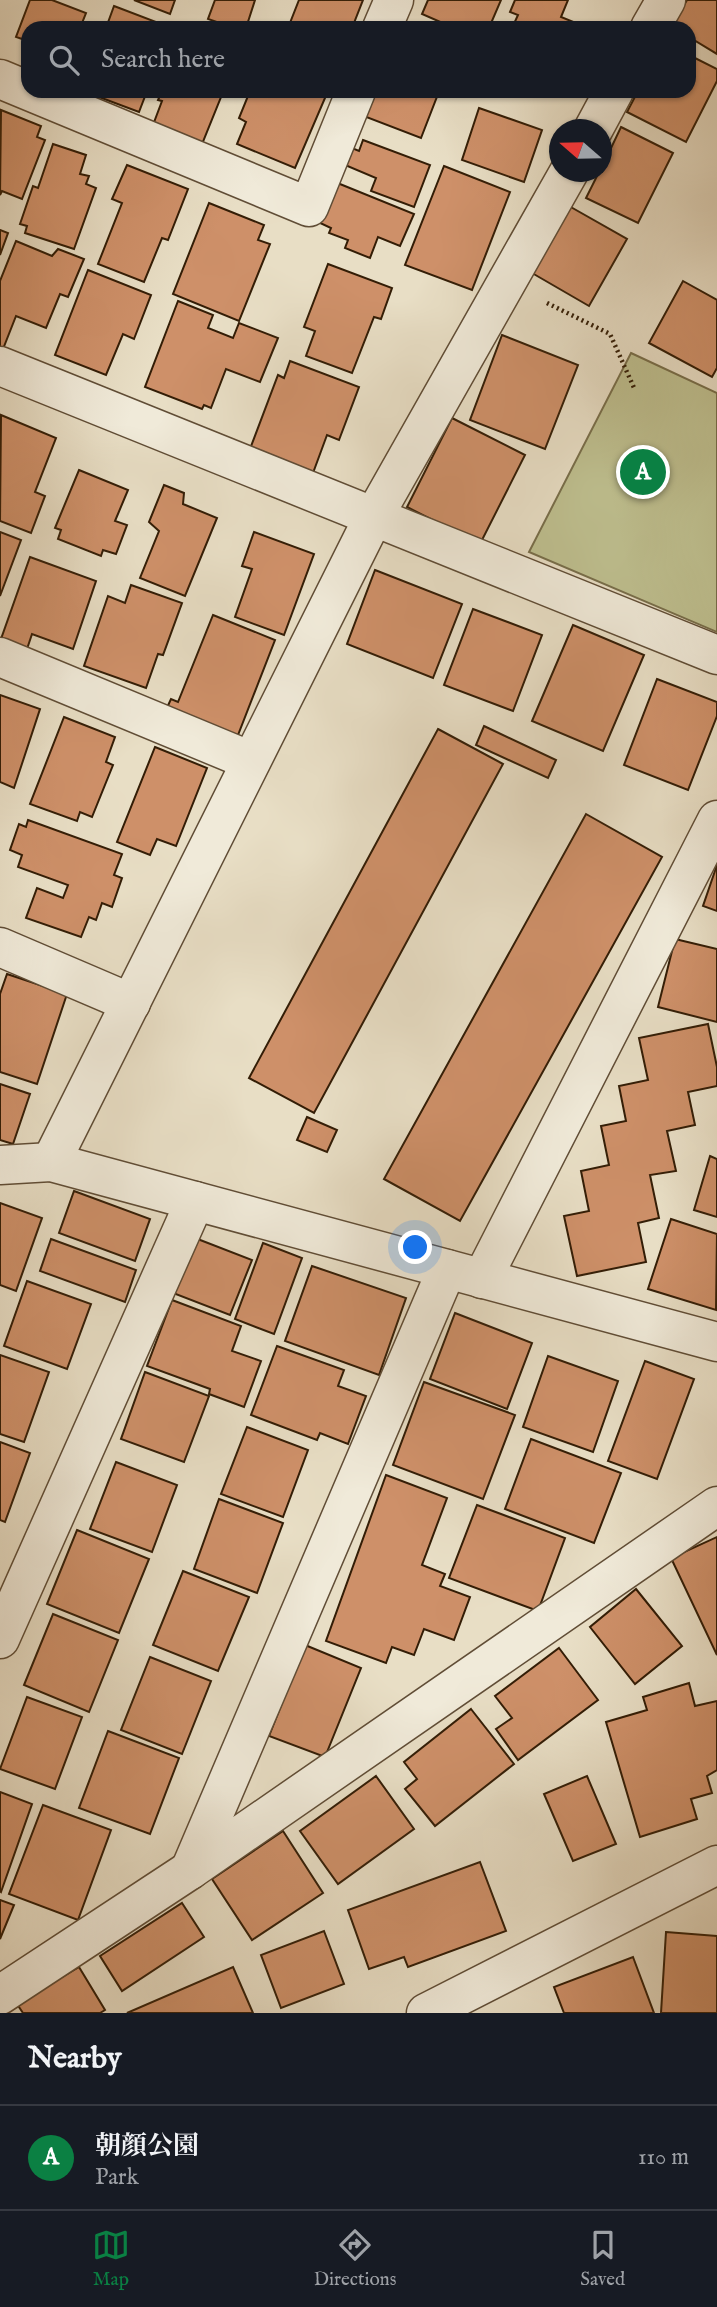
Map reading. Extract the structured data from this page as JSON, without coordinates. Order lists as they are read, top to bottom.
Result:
{
  "north": "left",
  "page": {
    "search": "Search here",
    "pins": "A",
    "heading": "Nearby",
    "list": [
      {
        "mark": "A",
        "name": "朝顔公園",
        "note": "Park",
        "value": "110 m"
      }
    ],
    "nav": ["Map", "Directions", "Saved"]
  }
}
